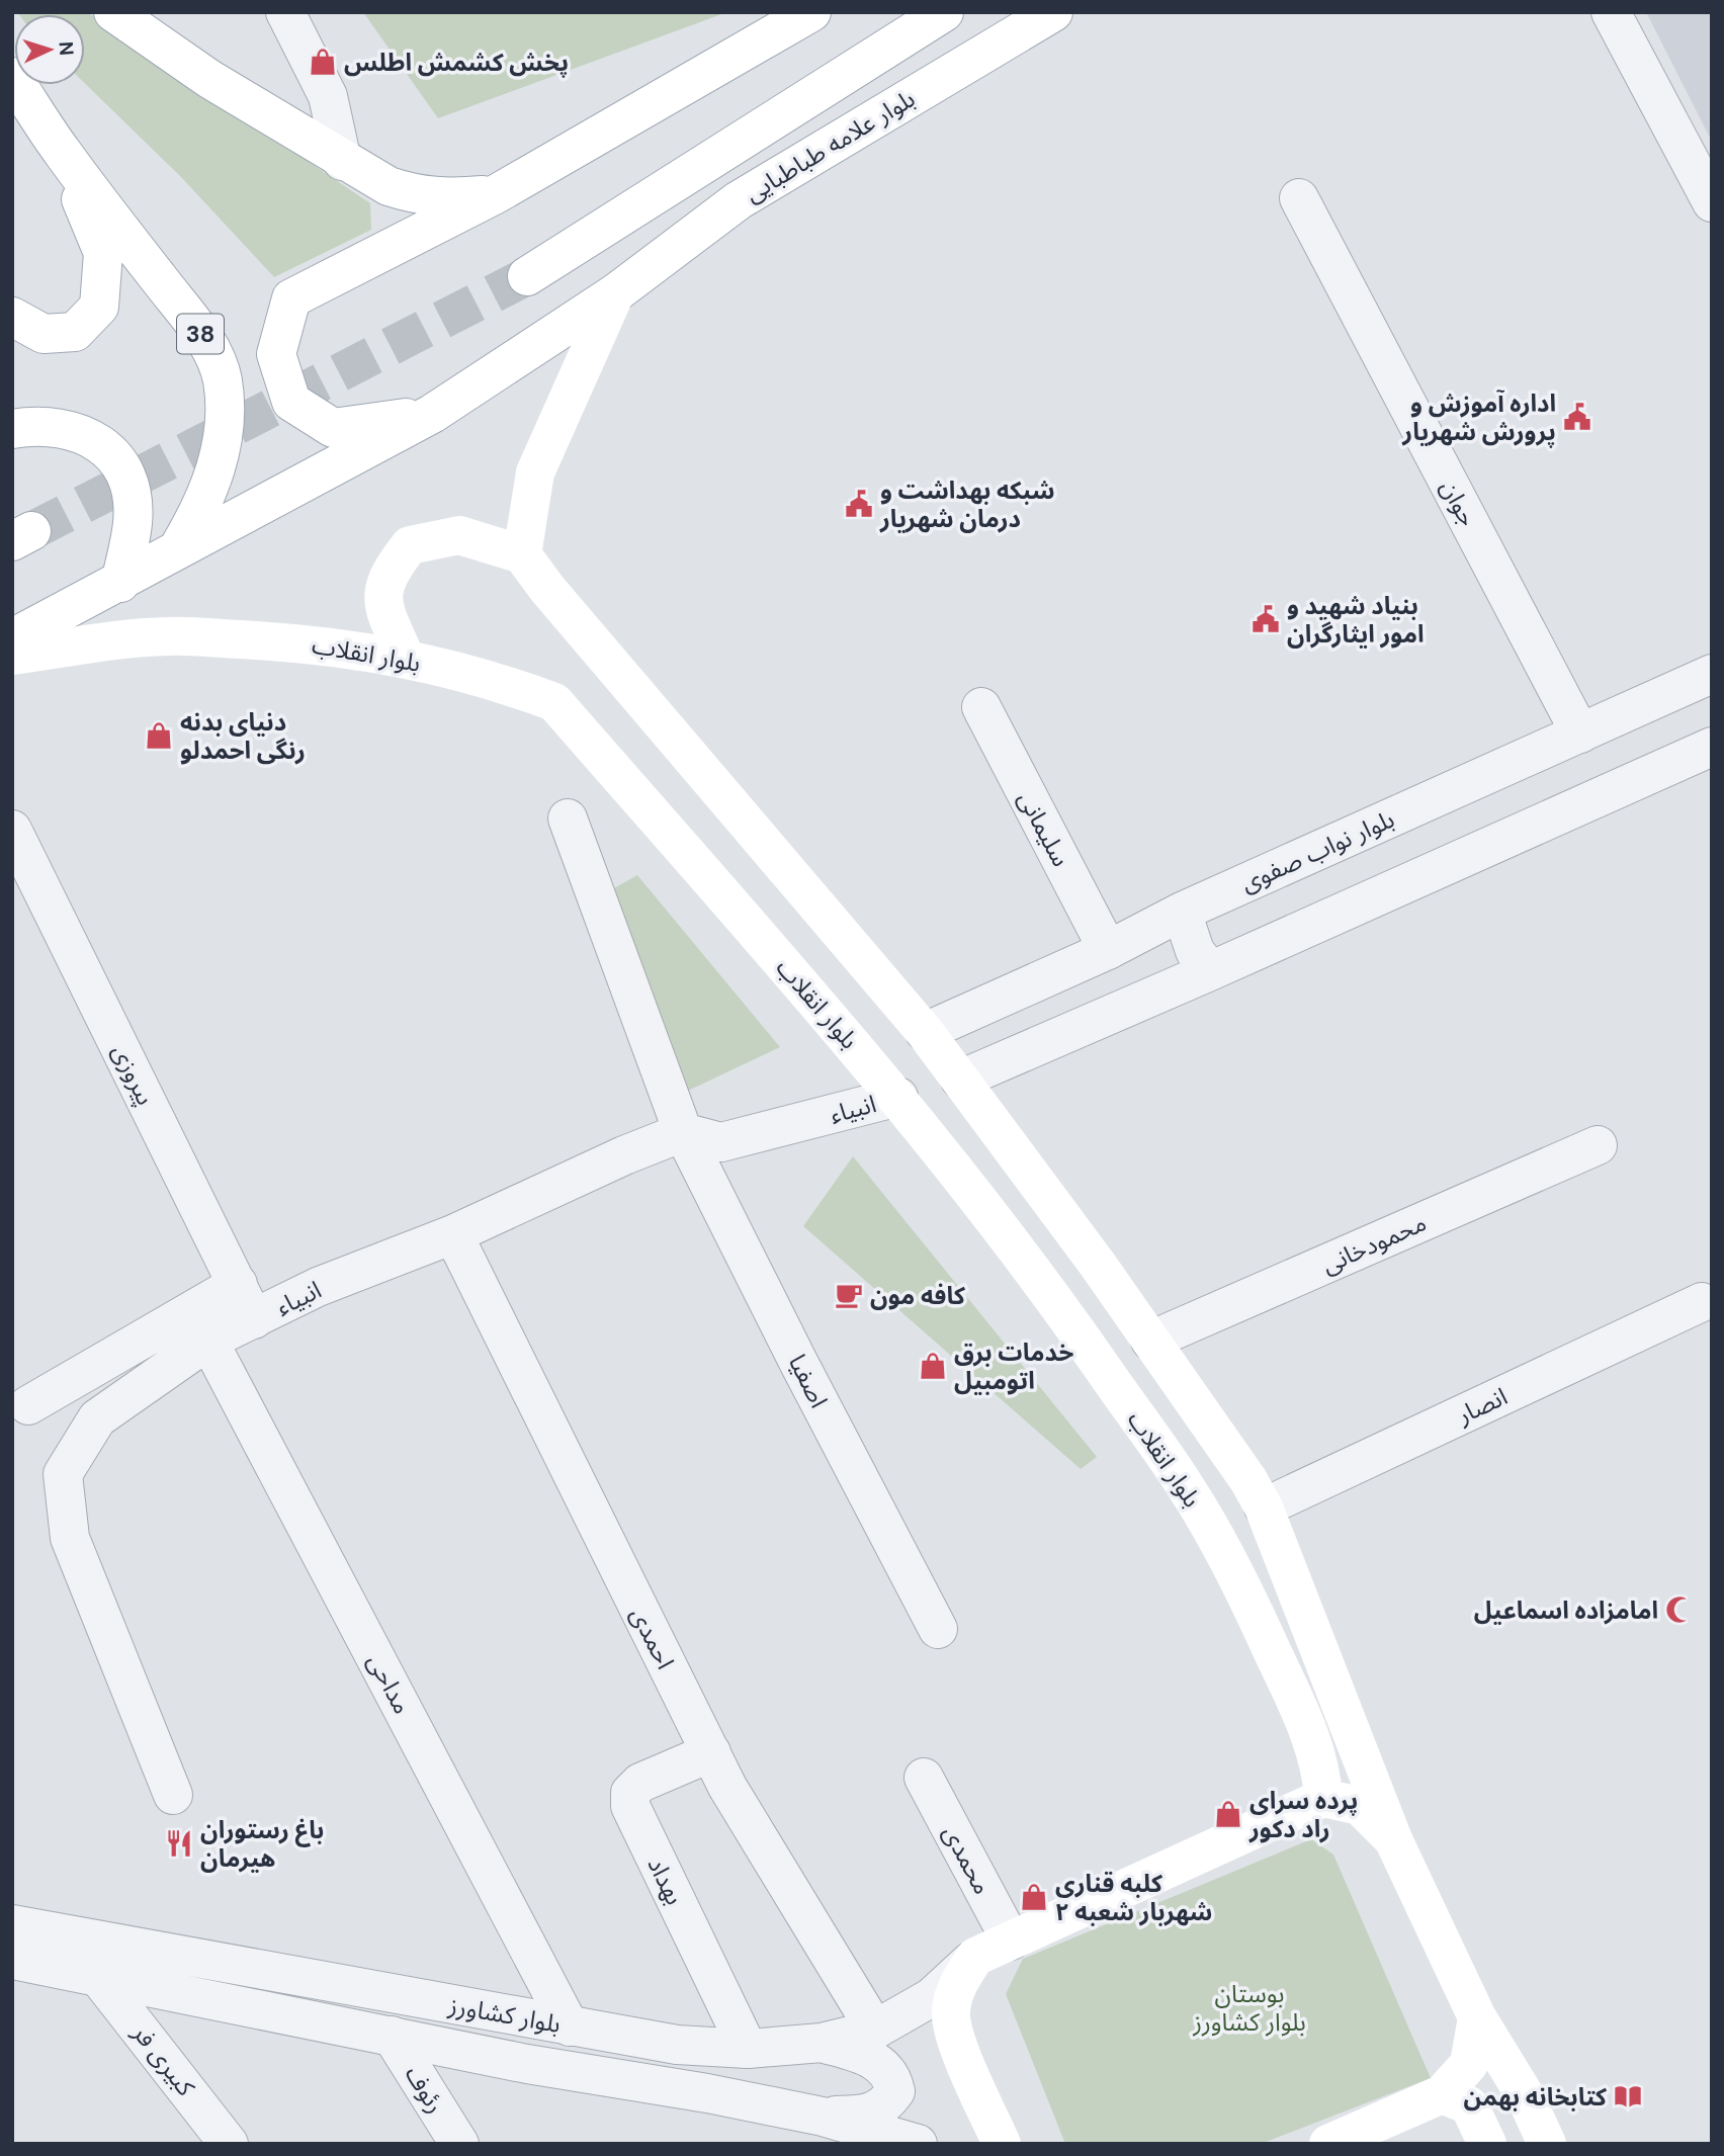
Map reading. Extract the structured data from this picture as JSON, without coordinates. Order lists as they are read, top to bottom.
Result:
{
  "streets": {
    "main road": ["بلوار علامه طباطبایی", "38", "بلوار انقلاب"],
    "street": [
      "جوان",
      "سلیمانی",
      "بلوار نواب صفوی",
      "پیروزی",
      "انبیاء",
      "محمودخانی",
      "اصفیا",
      "انصار",
      "احمدی",
      "مداحی",
      "محمدی",
      "بهداد",
      "بلوار کشاورز",
      "کبیری فر",
      "رئوف"
    ]
  },
  "crossings": [
    ["بلوار علامه طباطبایی", "38"],
    ["جوان", "بلوار نواب صفوی"],
    ["بلوار انقلاب", "انبیاء"],
    ["سلیمانی", "بلوار نواب صفوی"],
    ["پیروزی", "انبیاء"],
    ["انبیاء", "اصفیا"],
    ["انبیاء", "احمدی"],
    ["انبیاء", "مداحی"],
    ["احمدی", "بهداد"],
    ["احمدی", "بلوار کشاورز"],
    ["مداحی", "بلوار کشاورز"],
    ["بهداد", "بلوار کشاورز"],
    ["بلوار کشاورز", "کبیری فر"],
    ["بلوار کشاورز", "رئوف"]
  ],
  "parks": ["بوستان بلوار کشاورز"],
  "places": {
    "shop": [
      "پخش کشمش اطلس",
      "دنیای بدنه رنگی احمدلو",
      "خدمات برق اتومبیل",
      "پرده سرای راد دکور",
      "کلبه قناری شهربار شعبه ۲"
    ],
    "public building": ["اداره آموزش و پرورش شهریار", "شبکه بهداشت و درمان شهریار", "بنیاد شهید و امور ایثارگران"],
    "cafe": ["کافه مون"],
    "mosque": ["امامزاده اسماعیل"],
    "restaurant": ["باغ رستوران هیرمان"],
    "library": ["کتابخانه بهمن"]
  },
  "north": "right"
}
